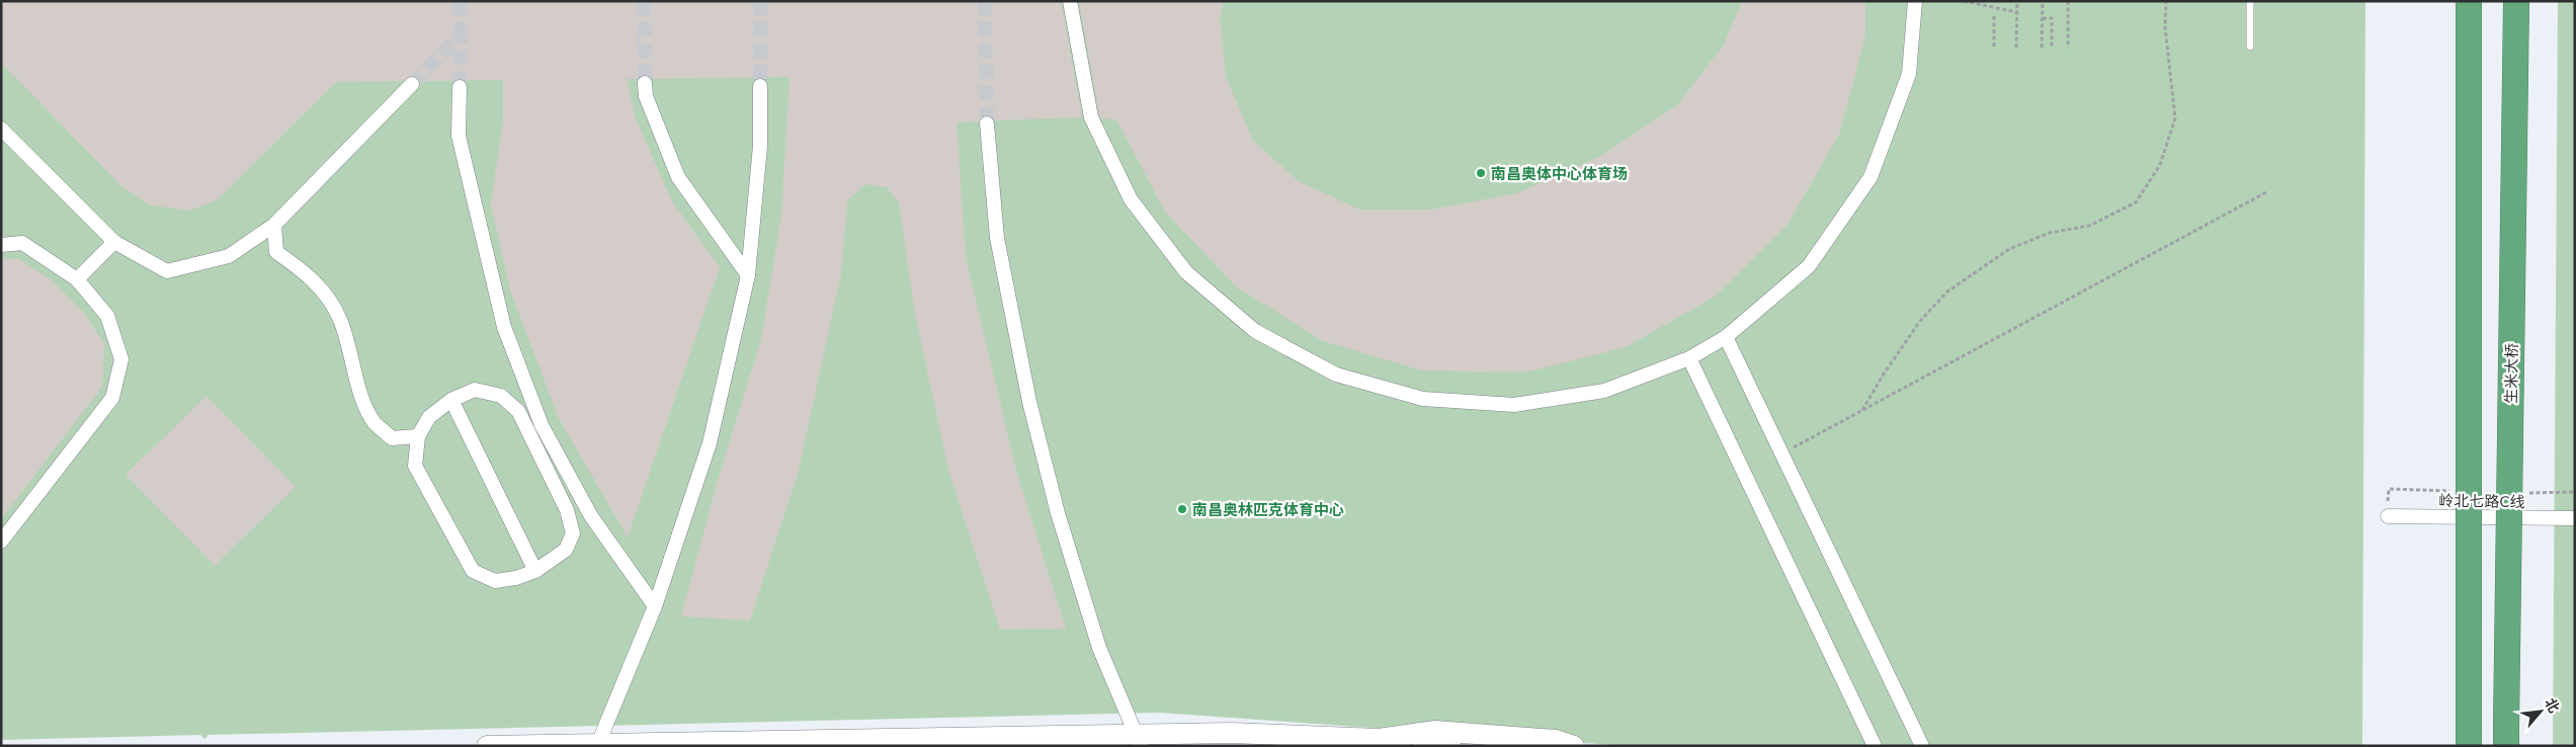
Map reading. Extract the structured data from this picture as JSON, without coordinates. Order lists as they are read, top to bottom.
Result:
{
  "streets": {
    "highway": ["生米大桥"],
    "street": ["岭北七路C线"]
  },
  "places": ["南昌奥体中心体育场", "南昌奥林匹克体育中心"],
  "north": "top right"
}
